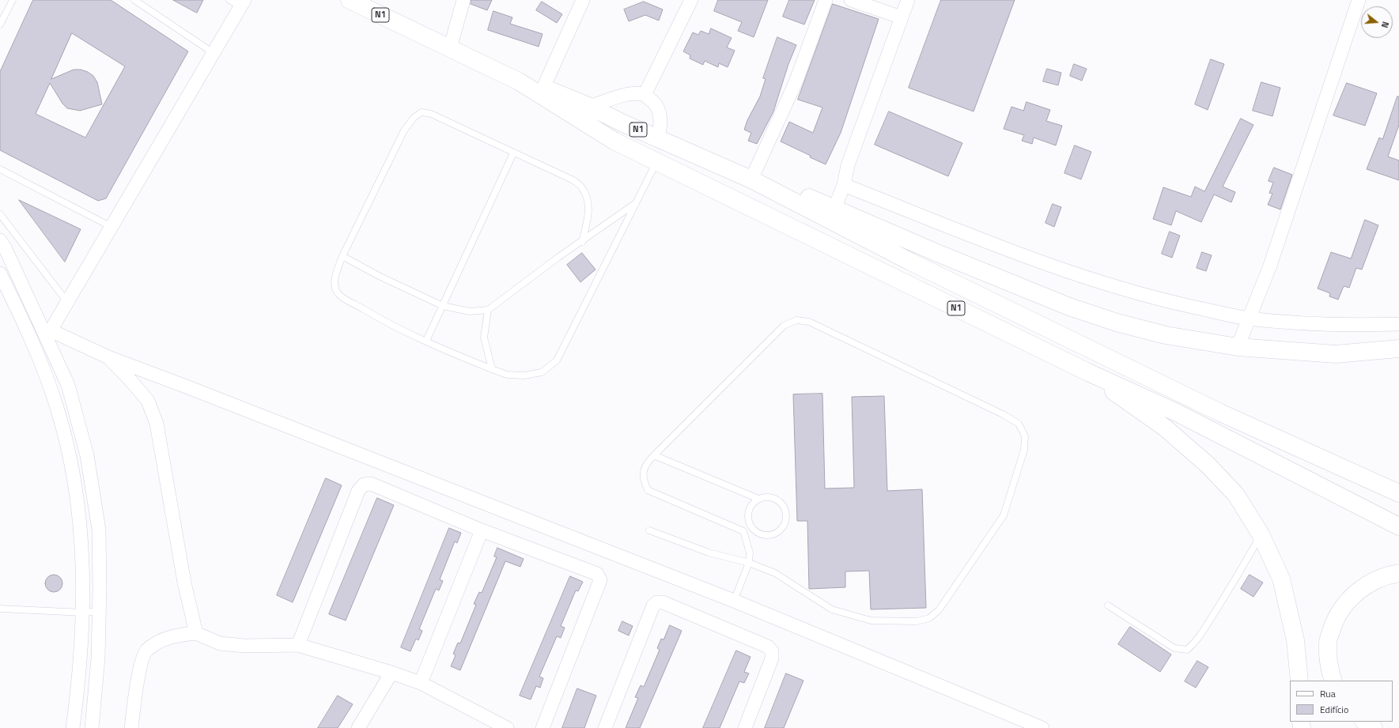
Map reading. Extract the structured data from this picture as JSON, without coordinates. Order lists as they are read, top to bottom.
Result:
{
  "streets": {
    "highway": ["N1"]
  },
  "legend": ["Rua", "Edifício"],
  "north": "right"
}
